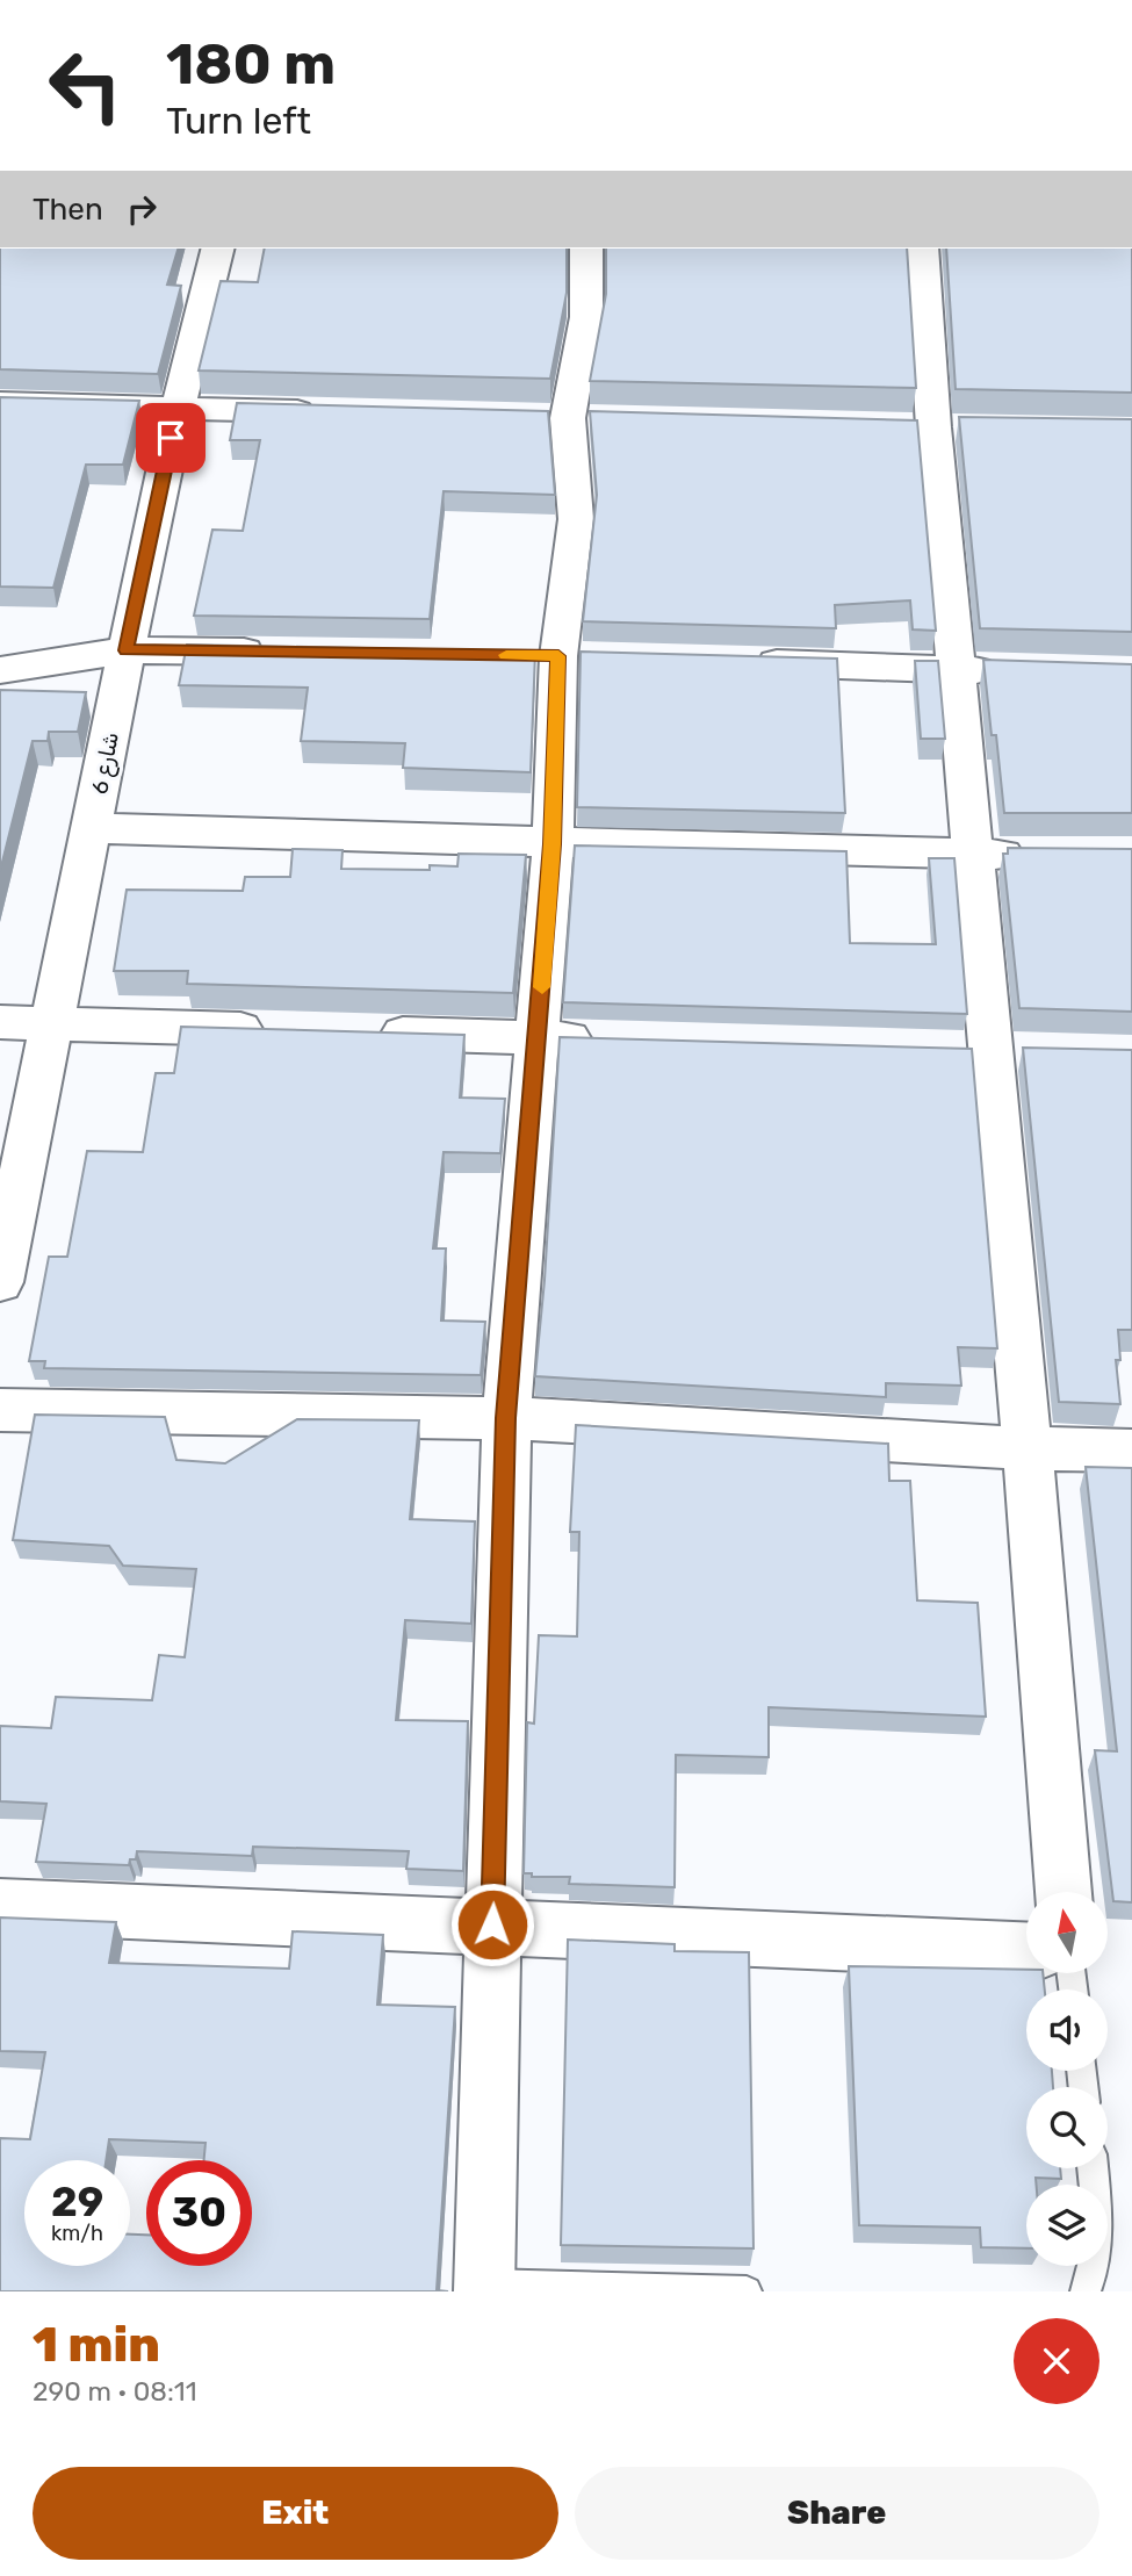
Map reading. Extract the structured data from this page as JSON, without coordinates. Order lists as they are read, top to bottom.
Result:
{
  "streets": {
    "street": ["شارع 6"]
  },
  "north": "top",
  "page": {
    "turn": ["180 m", "Turn left"],
    "then": "Then",
    "speed": "29 km/h",
    "limit": "30",
    "heading": ["1 min", "290 m · 08:11"],
    "buttons": ["Exit", "Share"]
  }
}
